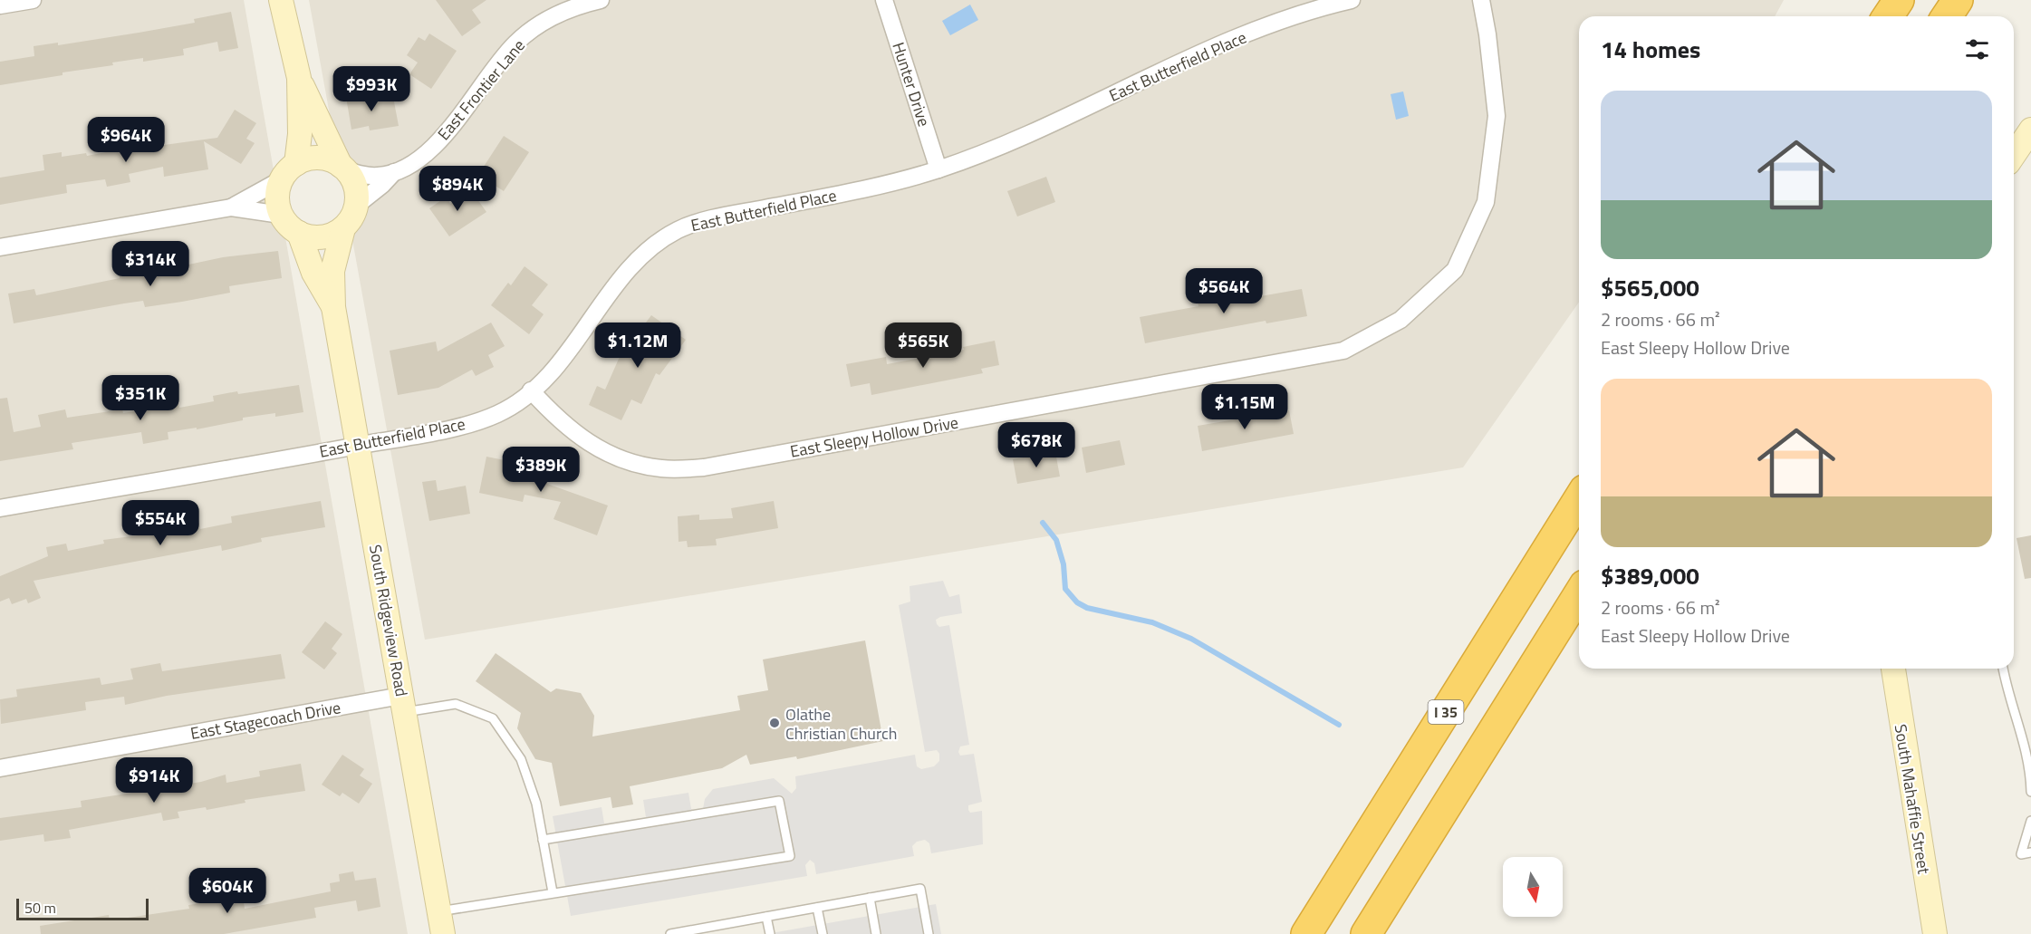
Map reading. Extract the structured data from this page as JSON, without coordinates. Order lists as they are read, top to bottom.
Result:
{
  "streets": {
    "highway": ["I 35"],
    "main road": ["South Ridgeview Road", "South Mahaffie Street"],
    "street": [
      "East Butterfield Place",
      "Hunter Drive",
      "East Frontier Lane",
      "East Sleepy Hollow Drive",
      "East Stagecoach Drive"
    ]
  },
  "crossings": [
    ["East Butterfield Place", "Hunter Drive"],
    ["East Butterfield Place", "East Sleepy Hollow Drive"],
    ["East Butterfield Place", "South Ridgeview Road"],
    ["South Ridgeview Road", "East Stagecoach Drive"]
  ],
  "places": ["Olathe Christian Church"],
  "scale_bar": "50 m",
  "north": "bottom",
  "page": {
    "heading": "14 homes",
    "price": [
      "$993K",
      "$964K",
      "$894K",
      "$314K",
      "$564K",
      "$1.12M",
      "$565K",
      "$351K",
      "$1.15M",
      "$678K",
      "$389K",
      "$554K",
      "$914K",
      "$604K"
    ],
    "list": [
      {
        "name": "$565,000",
        "note": "2 rooms · 66 m² · East Sleepy Hollow Drive"
      },
      {
        "name": "$389,000",
        "note": "2 rooms · 66 m² · East Sleepy Hollow Drive"
      }
    ],
    "scale": "50 m"
  }
}
